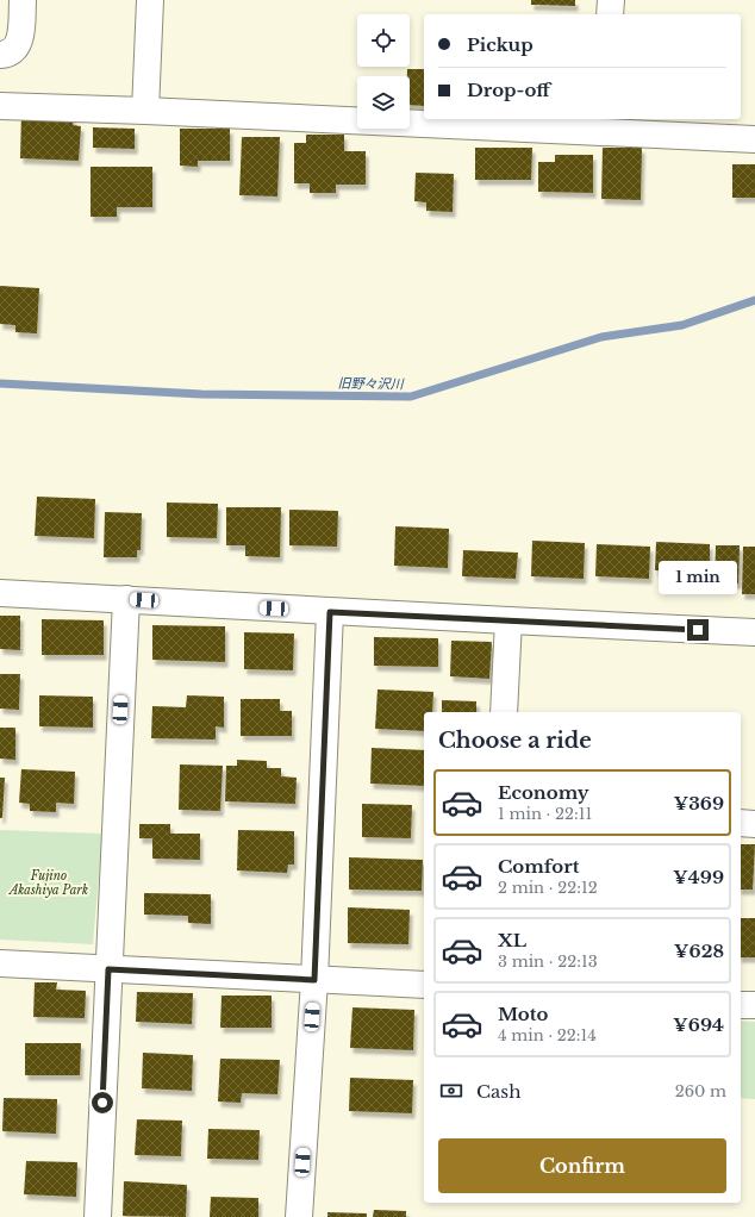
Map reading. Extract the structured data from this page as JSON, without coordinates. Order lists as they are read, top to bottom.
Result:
{
  "water": ["旧野々沢川"],
  "parks": ["Fujino Akashiya Park"],
  "page": {
    "banner": ["Pickup", "Drop-off"],
    "bubble": "1 min",
    "heading": "Choose a ride",
    "list": [
      {
        "name": "Economy",
        "note": "1 min · 22:11",
        "value": "¥369"
      },
      {
        "name": "Comfort",
        "note": "2 min · 22:12",
        "value": "¥499"
      },
      {
        "name": "XL",
        "note": "3 min · 22:13",
        "value": "¥628"
      },
      {
        "name": "Moto",
        "note": "4 min · 22:14",
        "value": "¥694"
      }
    ],
    "pay": ["Cash", "260 m"],
    "buttons": "Confirm"
  }
}
